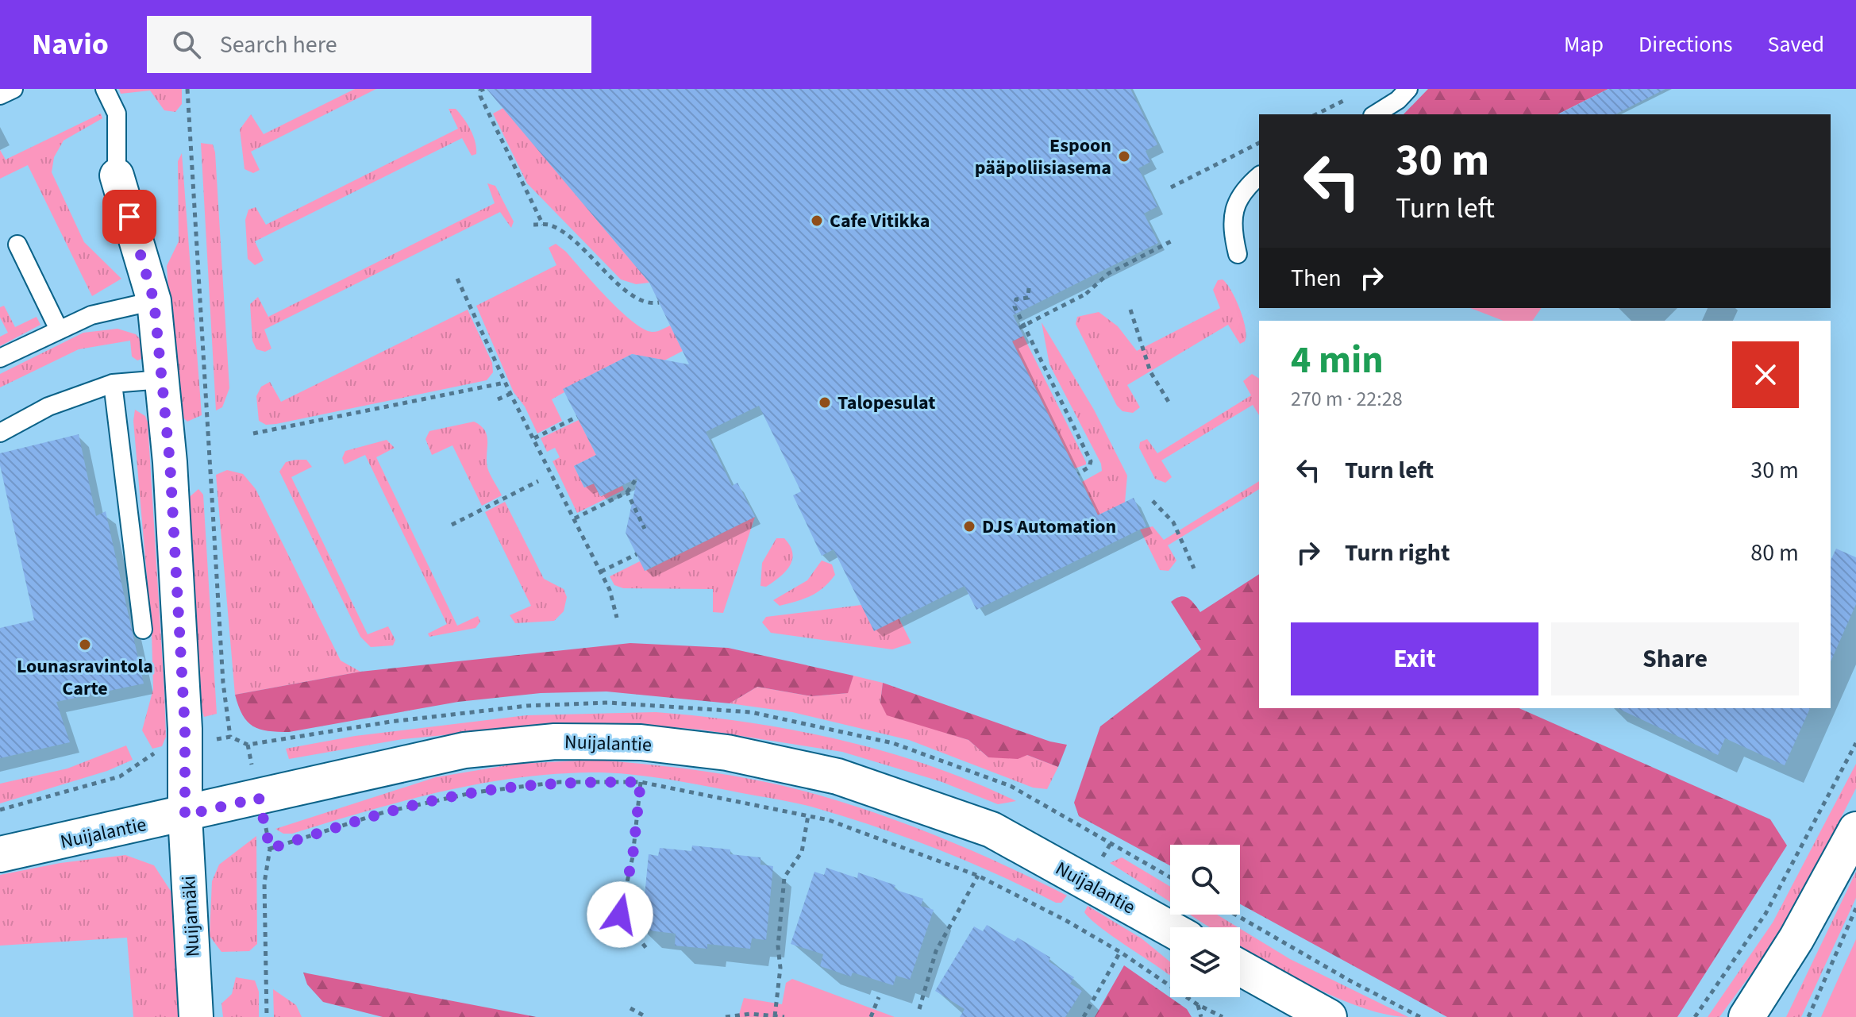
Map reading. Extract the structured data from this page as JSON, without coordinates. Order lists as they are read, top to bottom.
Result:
{
  "streets": {
    "main road": ["Nuijalantie"],
    "street": ["Nuijamäki"]
  },
  "crossings": [
    ["Nuijalantie", "Nuijamäki"]
  ],
  "places": [
    "Espoon pääpoliisiasema",
    "Cafe Vitikka",
    "Talopesulat",
    "DJS Automation",
    "Lounasravintola Carte"
  ],
  "page": {
    "header": "Navio",
    "search": "Search here",
    "nav": ["Map", "Directions", "Saved"],
    "turn": ["30 m", "Turn left"],
    "then": "Then",
    "heading": ["4 min", "270 m · 22:28"],
    "list": [
      {
        "name": "Turn left",
        "value": "30 m"
      },
      {
        "name": "Turn right",
        "value": "80 m"
      }
    ],
    "buttons": ["Exit", "Share"]
  }
}
